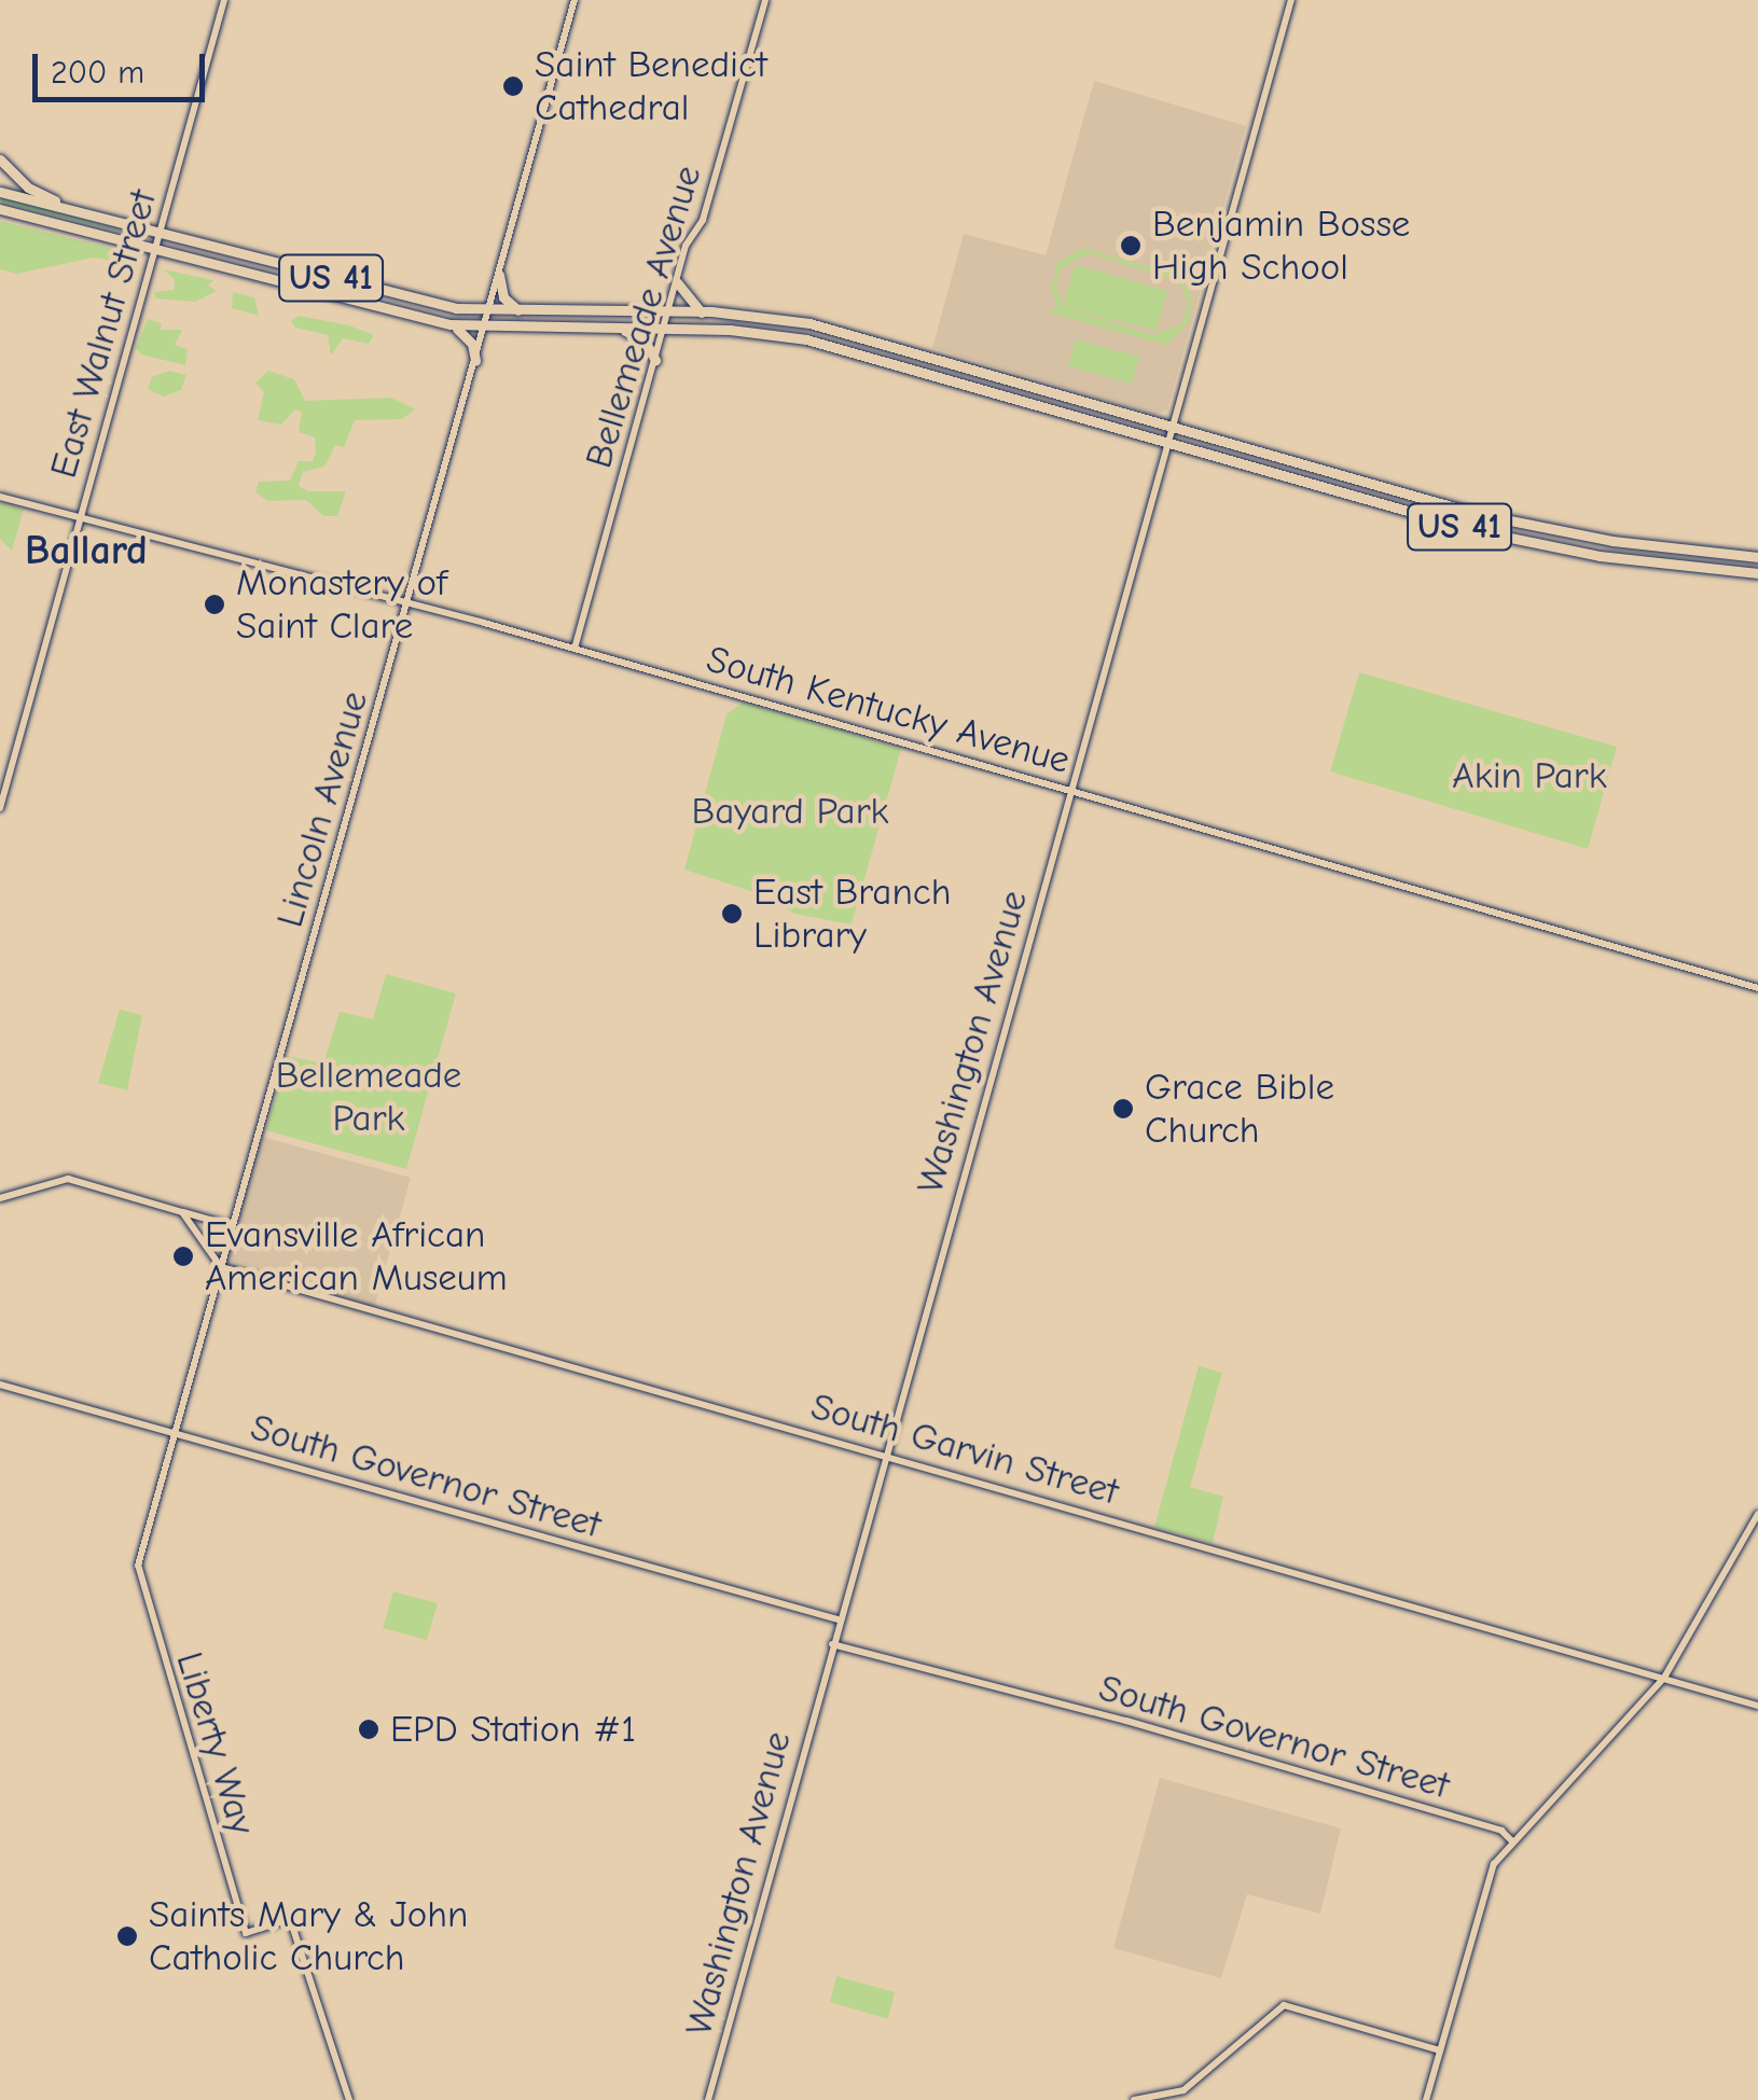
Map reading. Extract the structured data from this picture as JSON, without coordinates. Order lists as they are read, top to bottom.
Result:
{
  "streets": {
    "highway": ["US 41"],
    "street": [
      "Bellemeade Avenue",
      "East Walnut Street",
      "South Kentucky Avenue",
      "Lincoln Avenue",
      "Washington Avenue",
      "South Garvin Street",
      "South Governor Street",
      "Liberty Way"
    ]
  },
  "crossings": [
    ["US 41", "Bellemeade Avenue"],
    ["US 41", "East Walnut Street"],
    ["US 41", "Lincoln Avenue"],
    ["US 41", "Washington Avenue"],
    ["Bellemeade Avenue", "South Kentucky Avenue"],
    ["East Walnut Street", "South Kentucky Avenue"],
    ["South Kentucky Avenue", "Lincoln Avenue"],
    ["South Kentucky Avenue", "Washington Avenue"],
    ["Lincoln Avenue", "South Garvin Street"],
    ["Lincoln Avenue", "South Governor Street"],
    ["Lincoln Avenue", "Liberty Way"],
    ["Washington Avenue", "South Garvin Street"],
    ["Washington Avenue", "South Governor Street"]
  ],
  "districts": ["Ballard"],
  "parks": ["Akin Park", "Bayard Park", "Bellemeade Park"],
  "places": [
    "Saint Benedict Cathedral",
    "Benjamin Bosse High School",
    "Monastery of Saint Clare",
    "East Branch Library",
    "Grace Bible Church",
    "Evansville African American Museum",
    "EPD Station #1",
    "Saints Mary & John Catholic Church"
  ],
  "scale_bar": "200 m"
}
